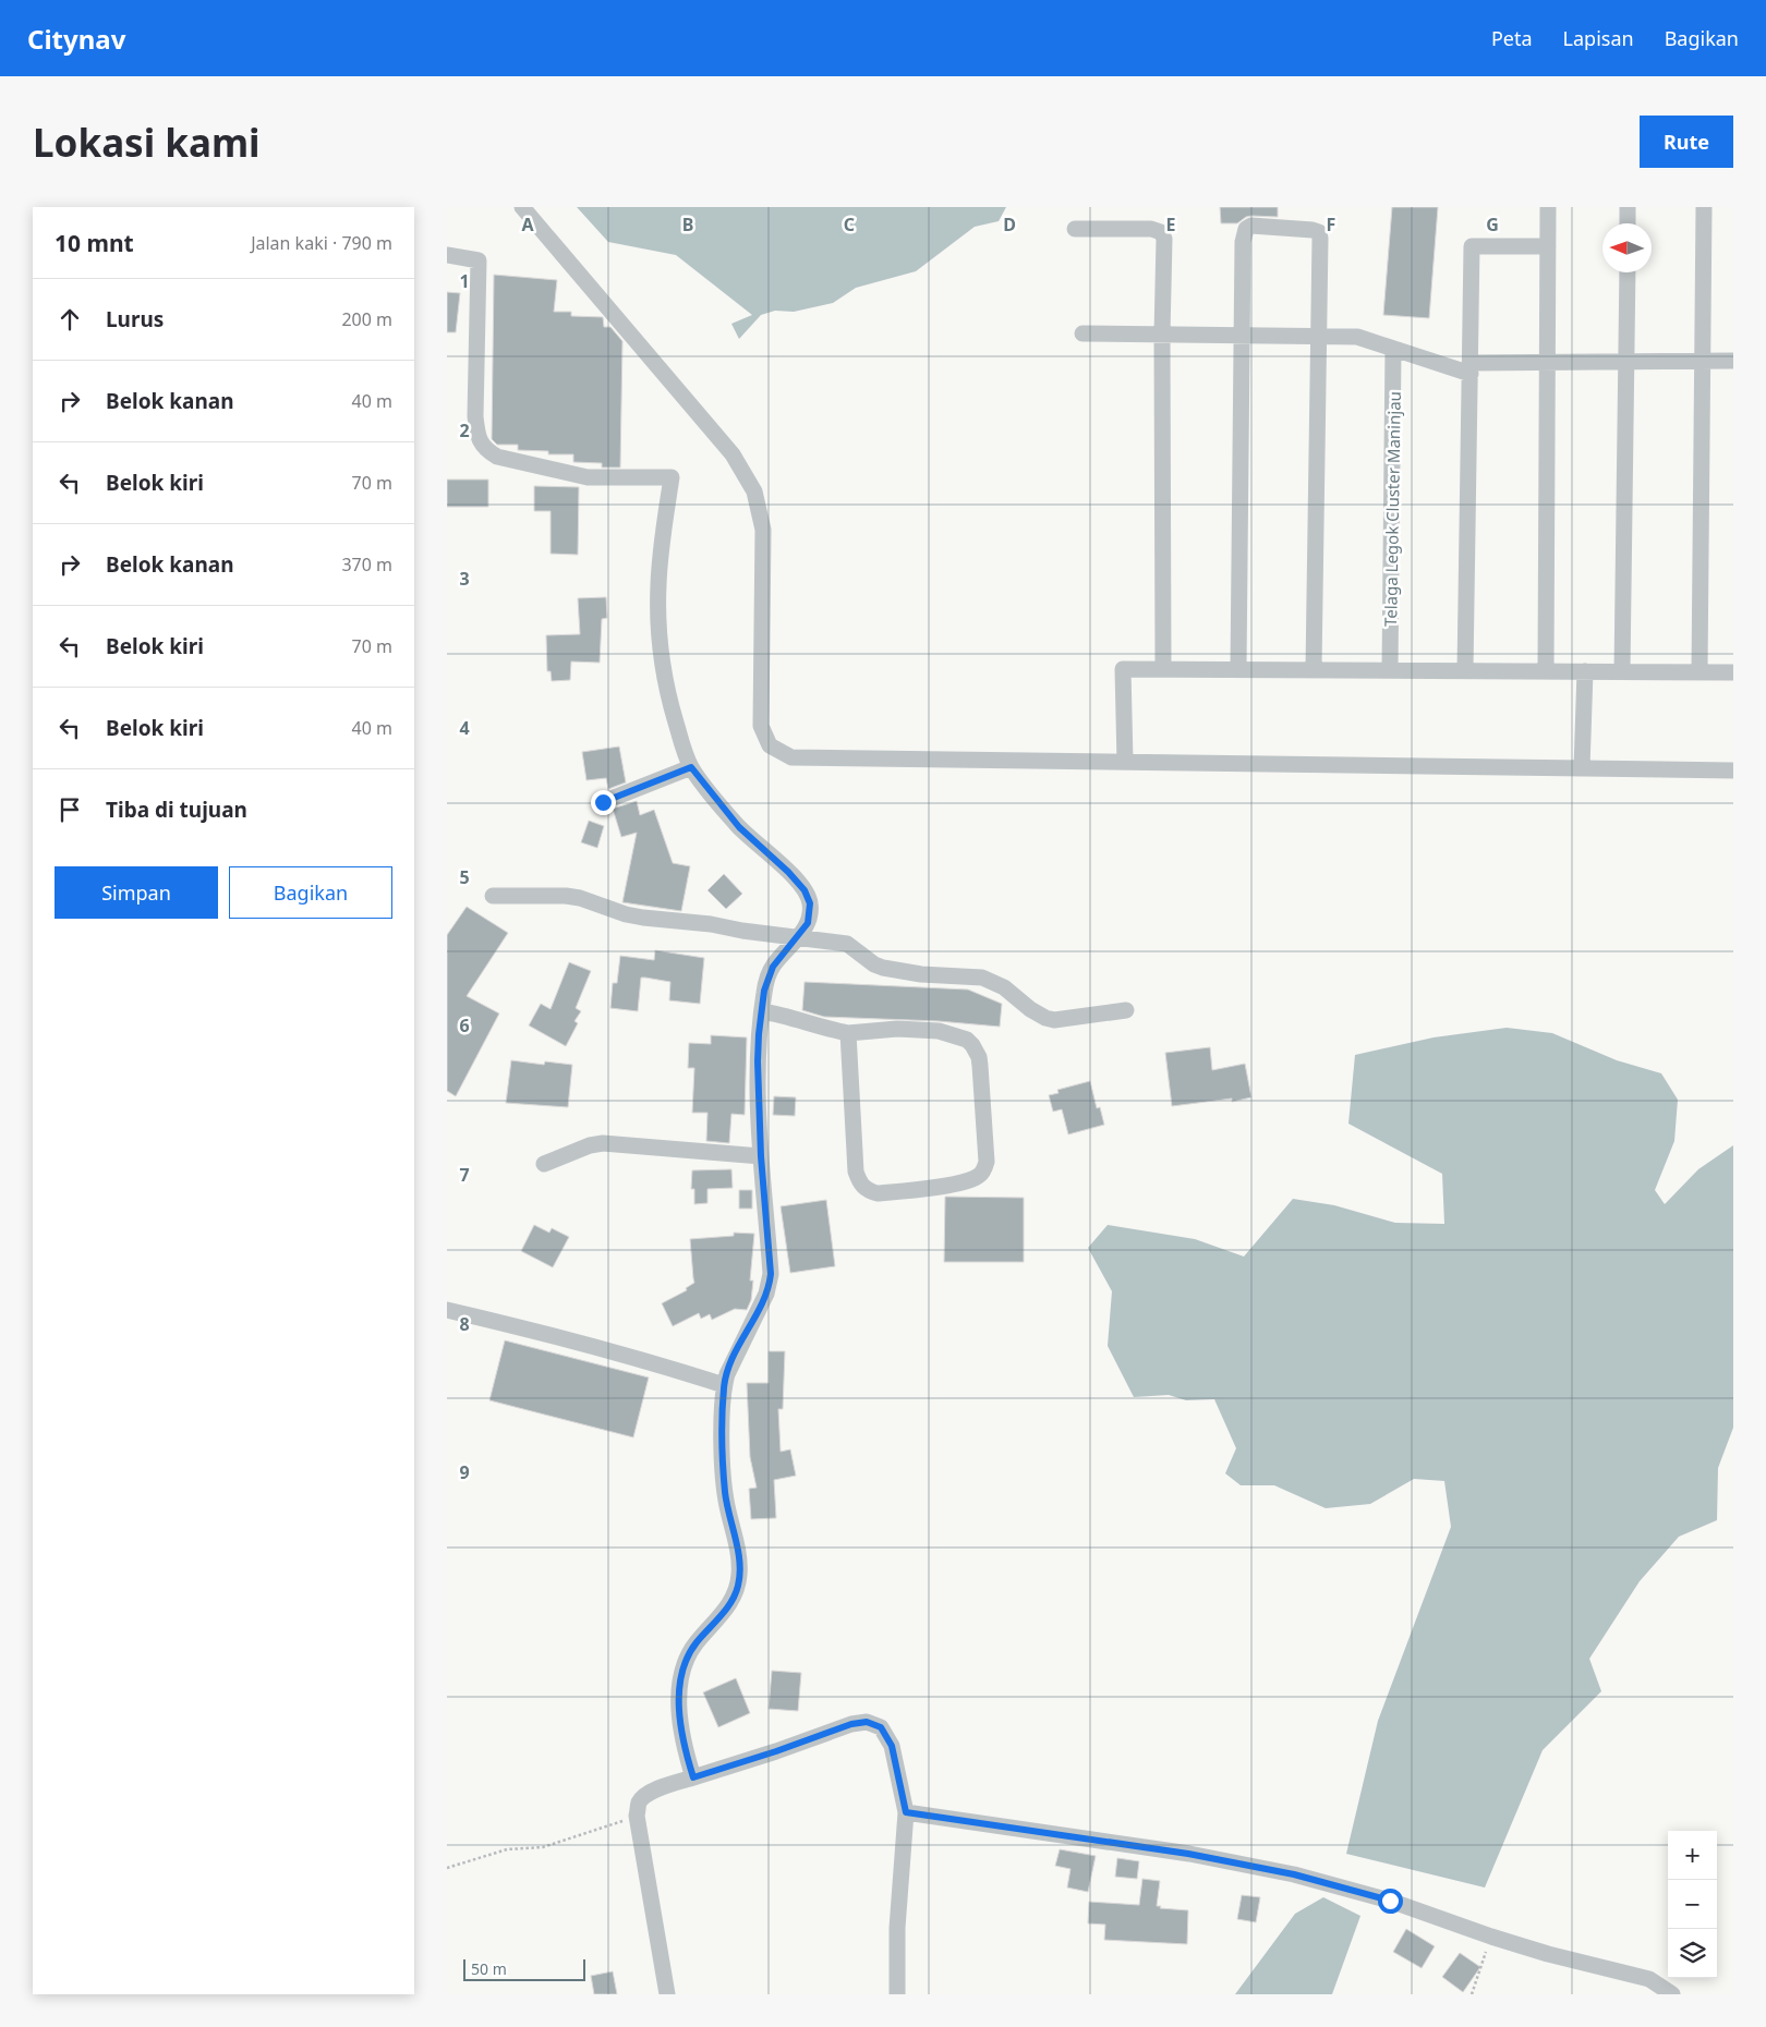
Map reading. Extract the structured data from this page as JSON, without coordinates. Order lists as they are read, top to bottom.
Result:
{
  "streets": {
    "street": ["Telaga Legok Cluster Maninjau"]
  },
  "scale_bar": "50 m",
  "north": "left",
  "page": {
    "header": "Citynav",
    "nav": ["Peta", "Lapisan", "Bagikan"],
    "buttons": [
      "Rute",
      ["Simpan", "Bagikan"]
    ],
    "title": "Lokasi kami",
    "heading": ["10 mnt", "Jalan kaki · 790 m"],
    "list": [
      ["Lurus", "200 m"],
      ["Belok kanan", "40 m"],
      ["Belok kiri", "70 m"],
      ["Belok kanan", "370 m"],
      ["Belok kiri", "70 m"],
      ["Belok kiri", "40 m"],
      "Tiba di tujuan"
    ],
    "map_buttons": ["+", "−"],
    "scale": "50 m"
  },
  "grid": {
    "columns": [
      "A",
      "B",
      "C",
      "D",
      "E",
      "F",
      "G"
    ],
    "rows": [
      "1",
      "2",
      "3",
      "4",
      "5",
      "6",
      "7",
      "8",
      "9"
    ]
  }
}
